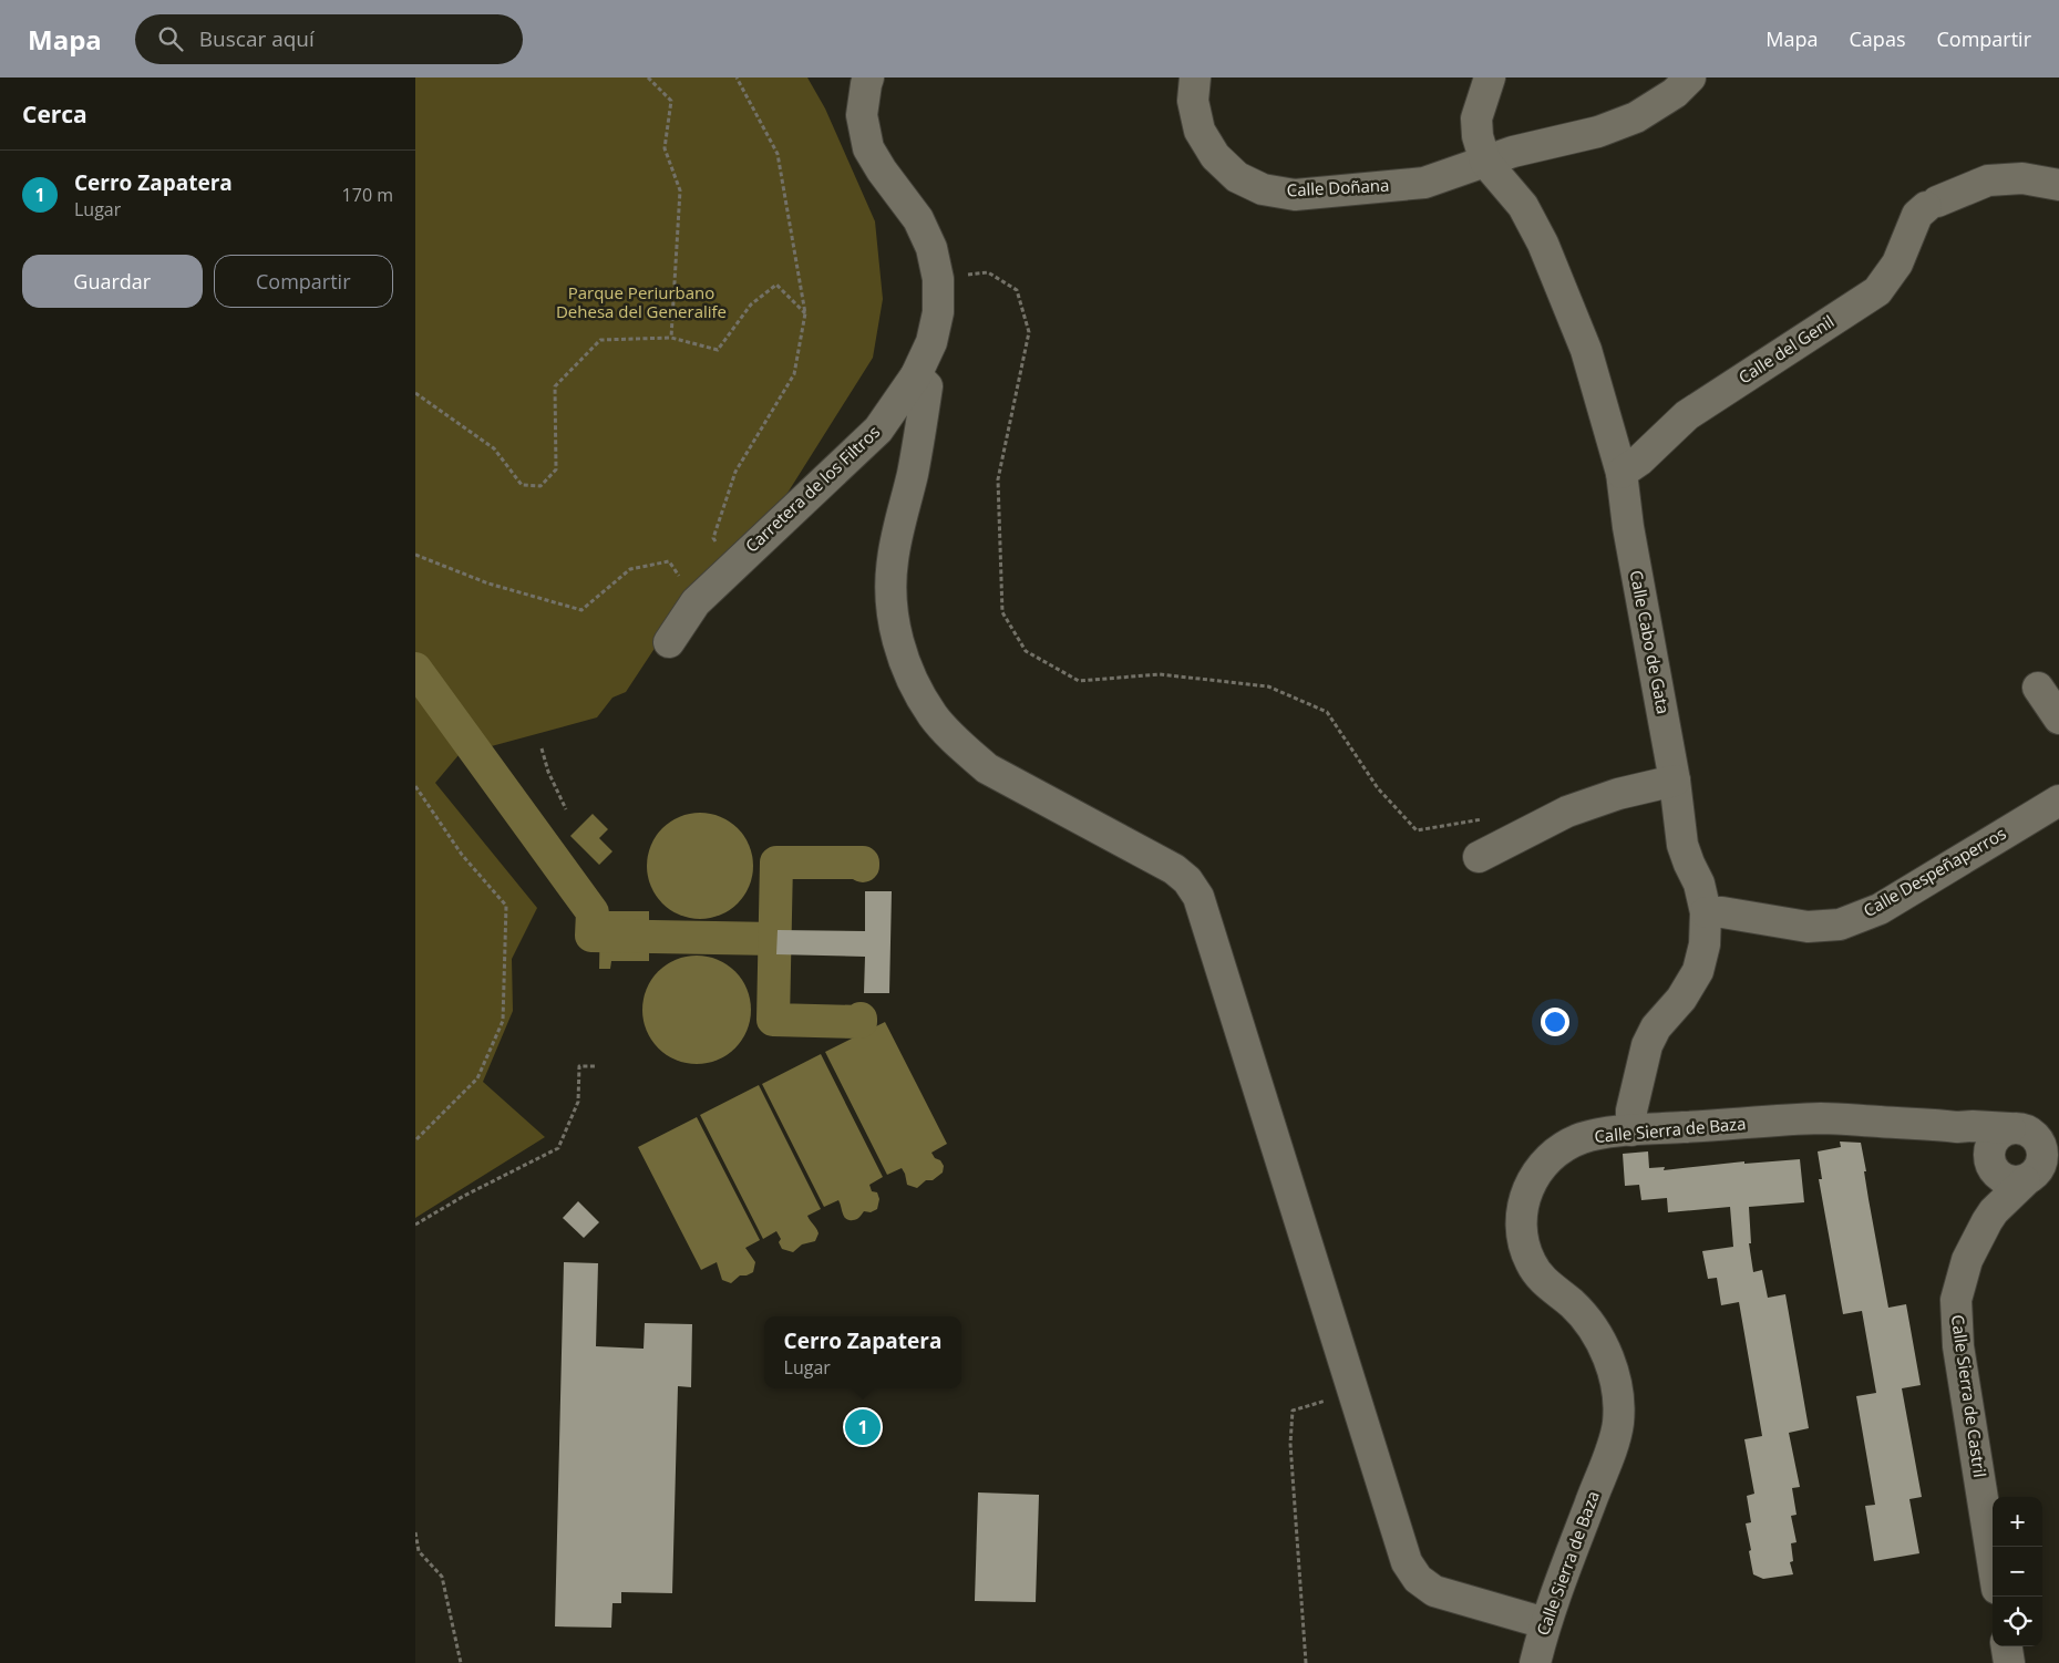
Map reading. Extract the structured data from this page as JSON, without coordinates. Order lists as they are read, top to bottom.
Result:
{
  "streets": {
    "street": [
      "Calle Doñana",
      "Calle del Genil",
      "Carretera de los Filtros",
      "Calle Cabo de Gata",
      "Calle Despeñaperros",
      "Calle Sierra de Baza",
      "Calle Sierra de Castril"
    ]
  },
  "crossings": [
    ["Calle Doñana", "Calle Cabo de Gata"],
    ["Calle del Genil", "Calle Cabo de Gata"],
    ["Calle Cabo de Gata", "Calle Despeñaperros"],
    ["Calle Cabo de Gata", "Calle Sierra de Baza"],
    ["Calle Sierra de Baza", "Calle Sierra de Castril"]
  ],
  "parks": ["Parque Periurbano Dehesa del Generalife"],
  "page": {
    "header": "Mapa",
    "search": "Buscar aquí",
    "nav": ["Mapa", "Capas", "Compartir"],
    "heading": "Cerca",
    "list": [
      {
        "mark": "1",
        "name": "Cerro Zapatera",
        "note": "Lugar",
        "value": "170 m"
      }
    ],
    "buttons": ["Guardar", "Compartir"],
    "popup": ["Cerro Zapatera", "Lugar"],
    "pins": "1",
    "map_buttons": ["+", "−"]
  }
}
